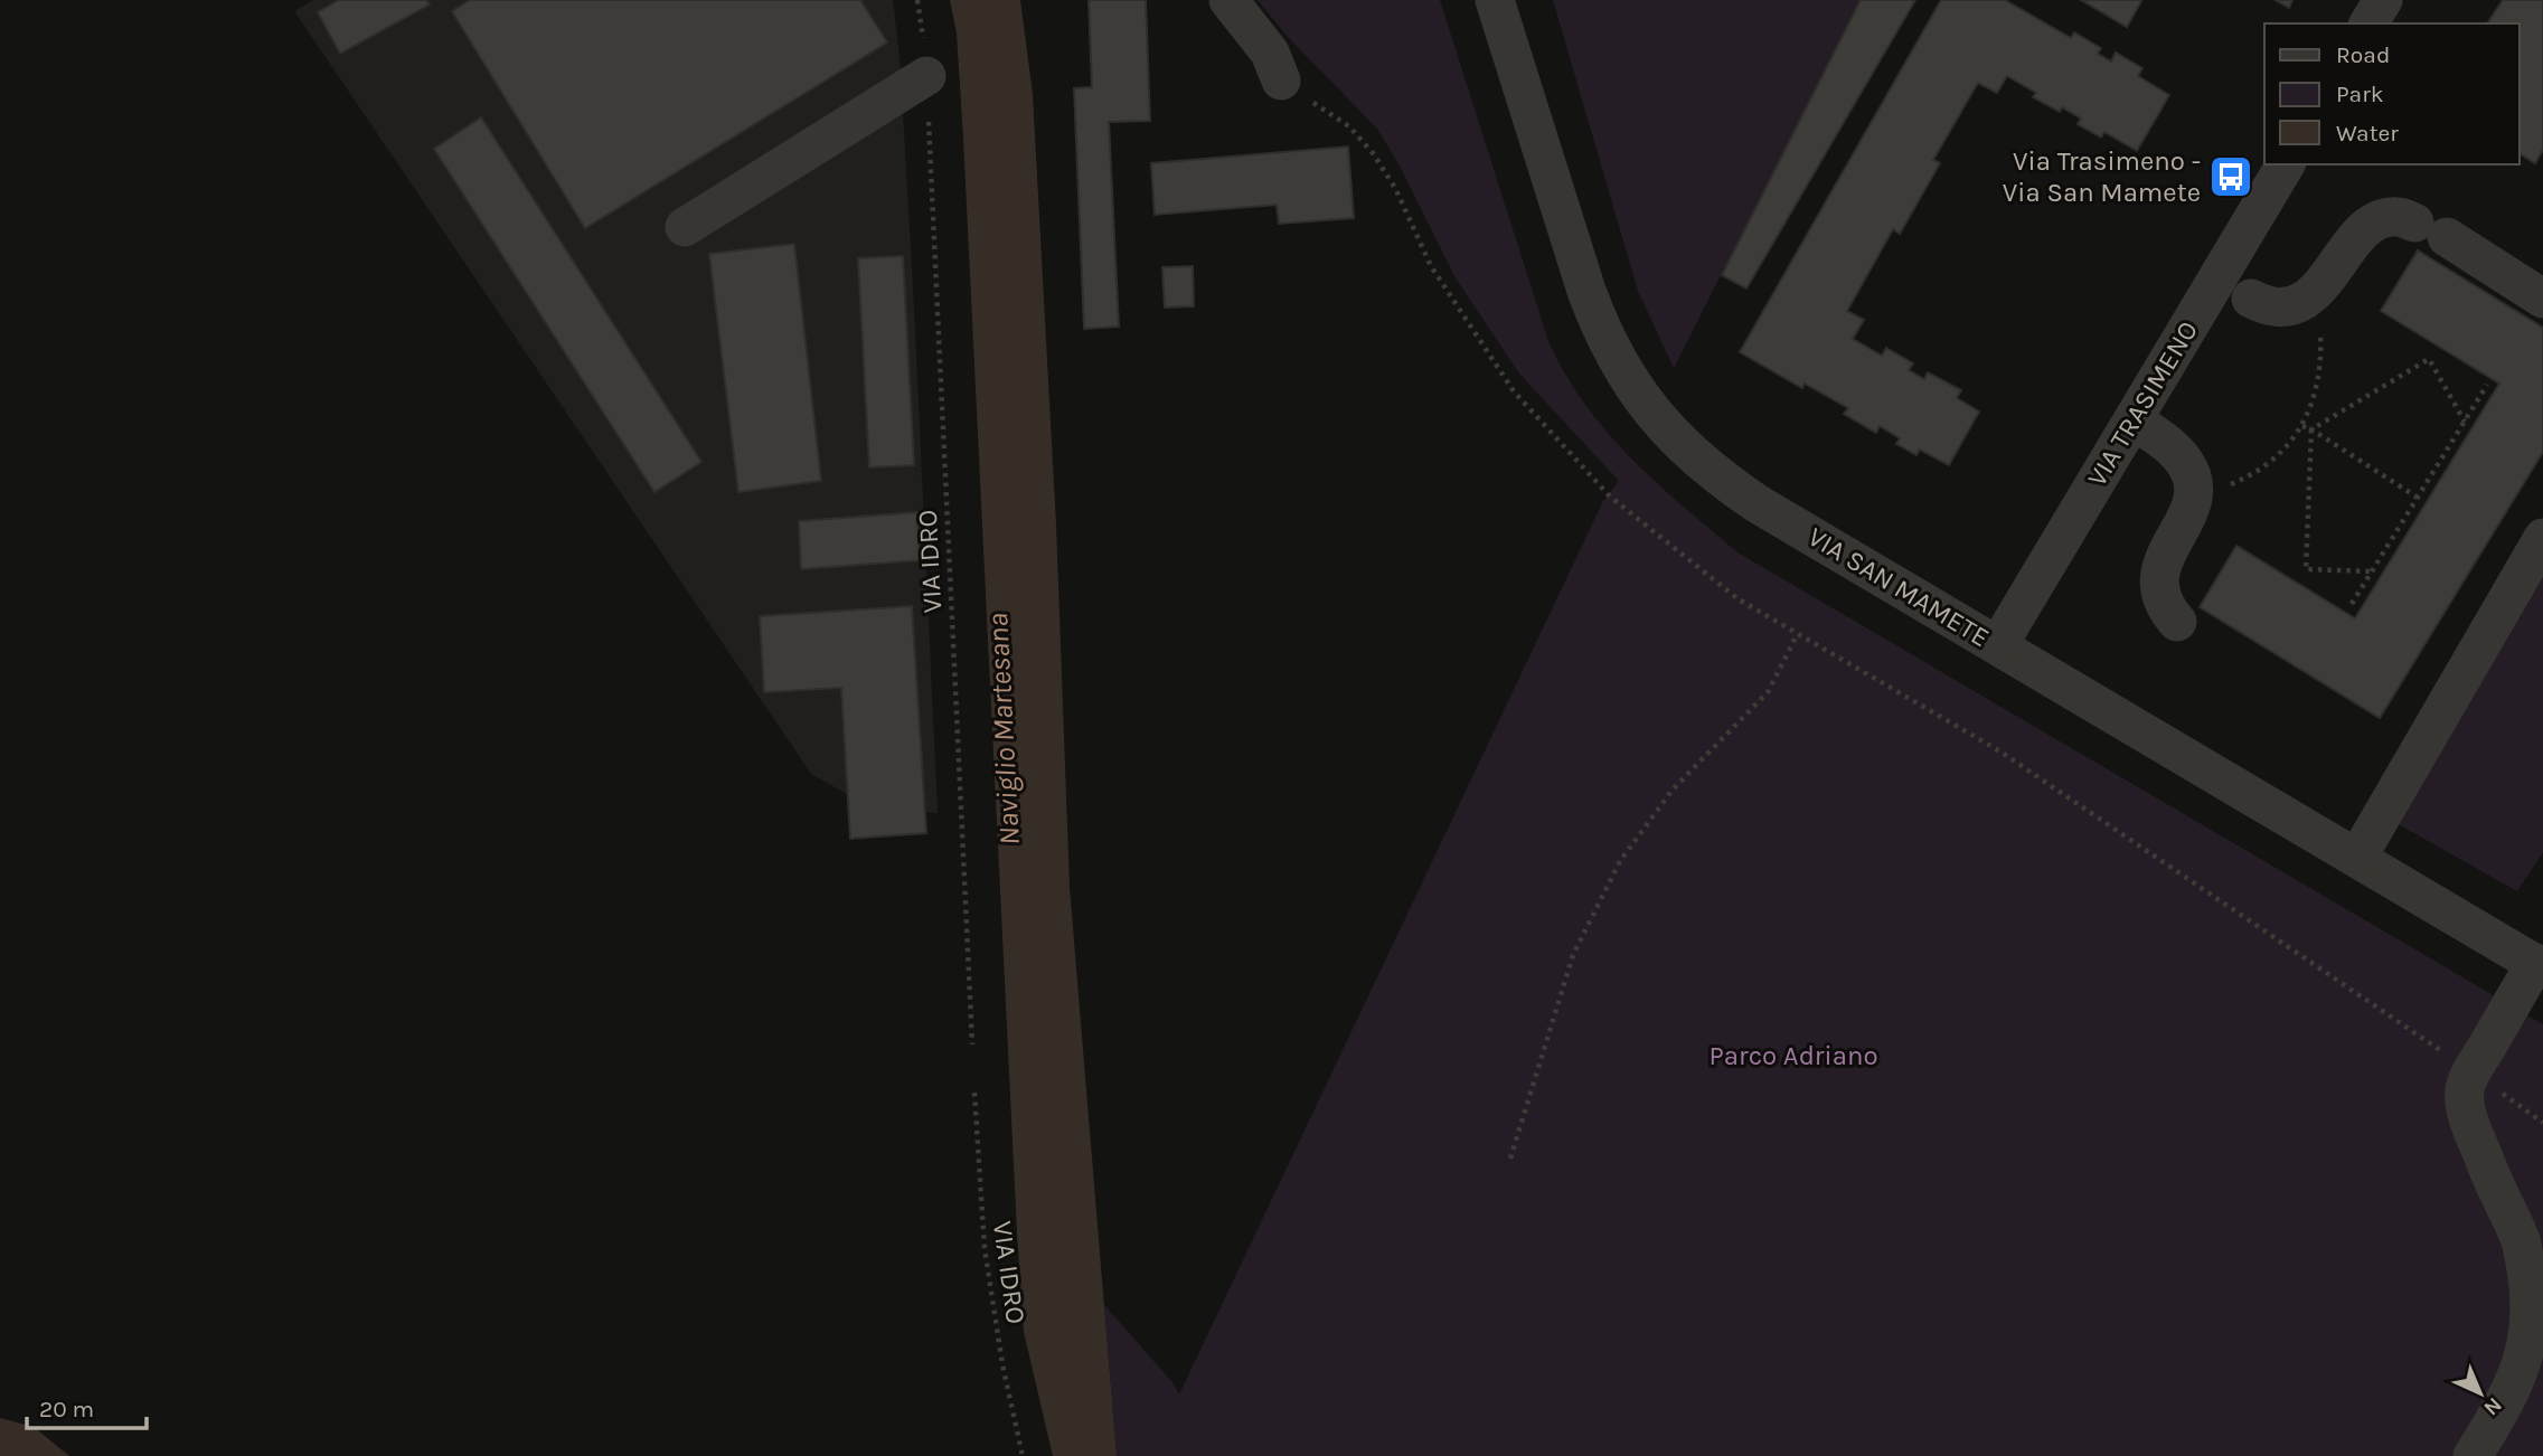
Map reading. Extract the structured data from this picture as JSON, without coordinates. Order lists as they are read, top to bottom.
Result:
{
  "streets": {
    "street": ["VIA TRASIMENO", "VIA SAN MAMETE"],
    "path": ["VIA IDRO"]
  },
  "crossings": [
    ["VIA TRASIMENO", "VIA SAN MAMETE"]
  ],
  "water": ["Naviglio Martesana"],
  "parks": ["Parco Adriano"],
  "places": {
    "bus stop": ["Via Trasimeno - Via San Mamete"]
  },
  "legend": ["Road", "Park", "Water"],
  "scale_bar": "20 m",
  "north": "bottom right"
}
